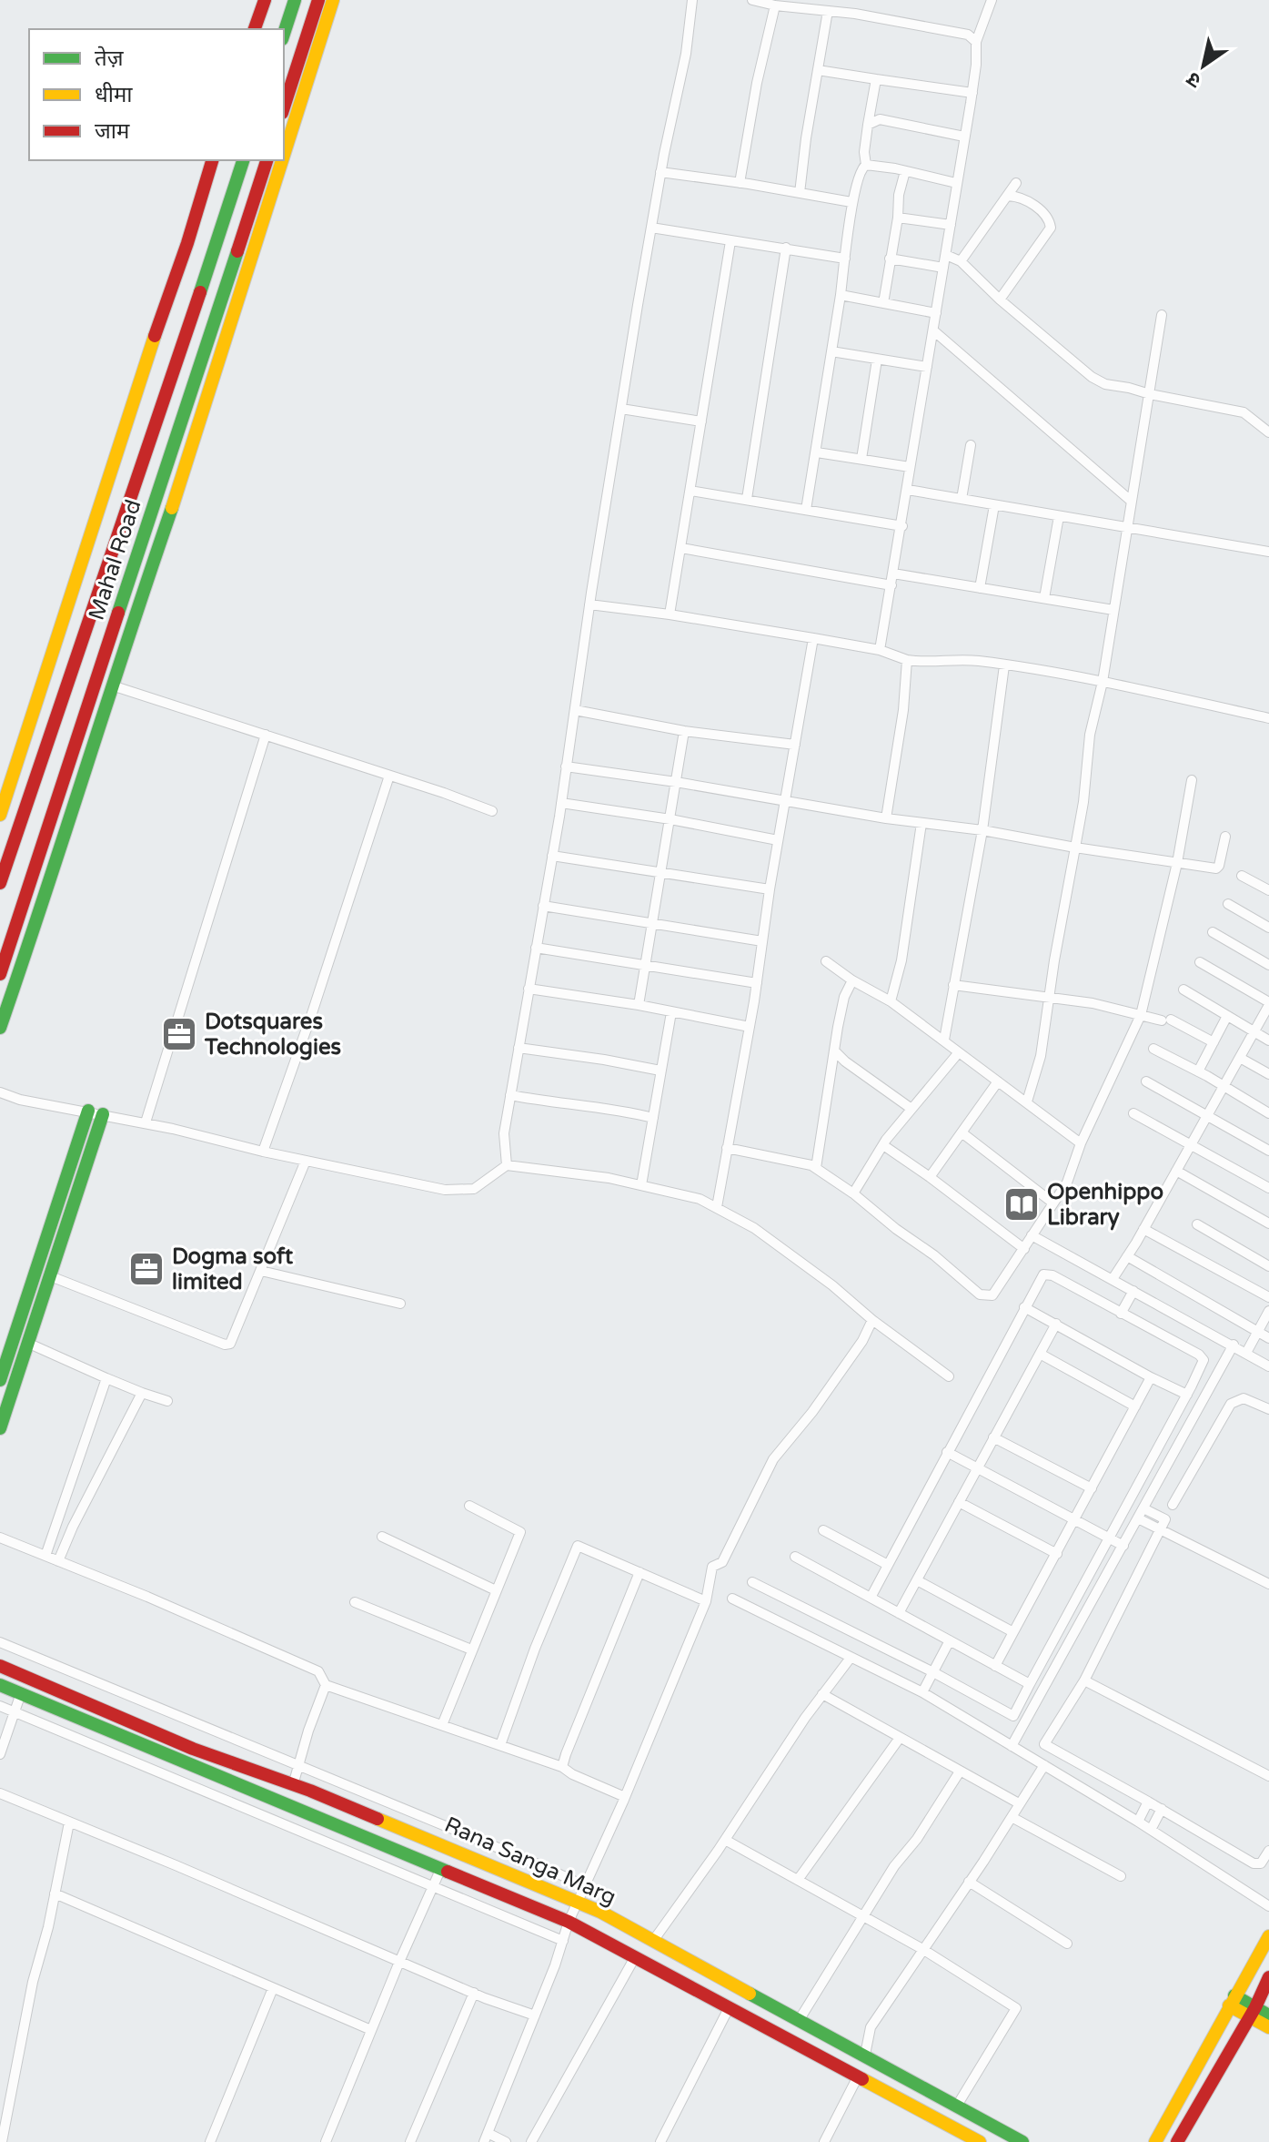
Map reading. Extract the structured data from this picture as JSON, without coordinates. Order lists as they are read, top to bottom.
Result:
{
  "streets": {
    "main road": ["Mahal Road", "Rana Sanga Marg"]
  },
  "places": {
    "office": ["Dotsquares Technologies", "Dogma soft limited"],
    "library": ["Openhippo Library"]
  },
  "legend": ["तेज़", "धीमा", "जाम"],
  "north": "bottom left"
}
